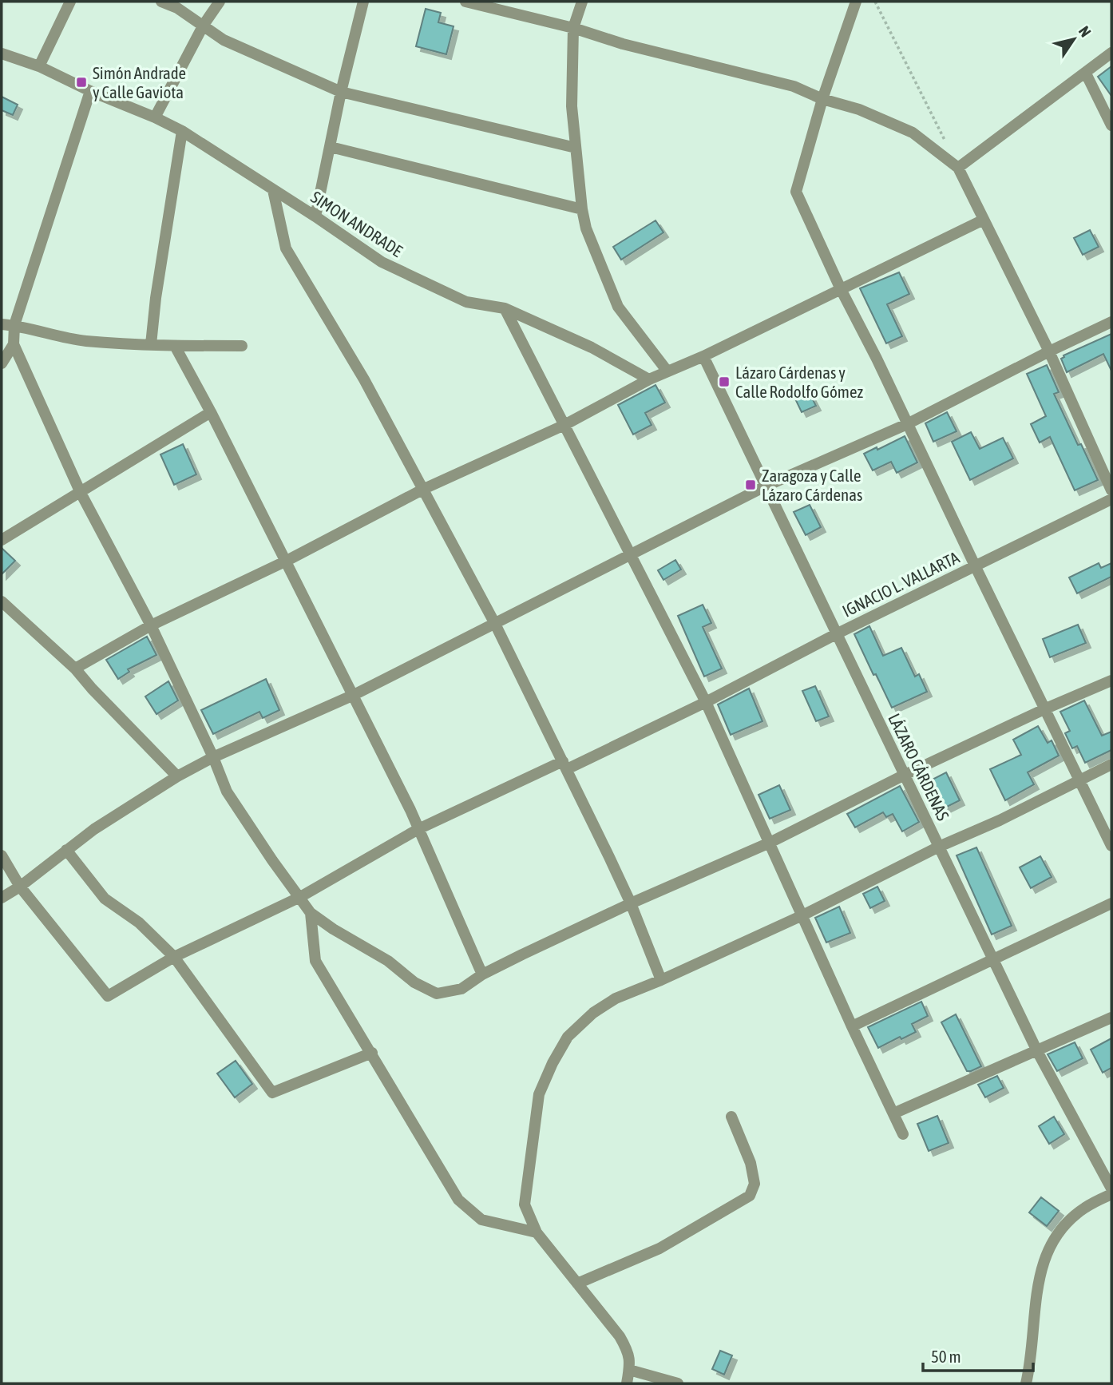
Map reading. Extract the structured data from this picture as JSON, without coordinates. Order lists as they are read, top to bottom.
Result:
{
  "streets": {
    "street": ["SIMON ANDRADE", "IGNACIO L. VALLARTA", "LÁZARO CÁRDENAS"]
  },
  "crossings": [
    ["IGNACIO L. VALLARTA", "LÁZARO CÁRDENAS"]
  ],
  "places": {
    "transit": ["Simón Andrade y Calle Gaviota", "Lázaro Cárdenas y Calle Rodolfo Gómez", "Zaragoza y Calle Lázaro Cárdenas"]
  },
  "scale_bar": "50 m",
  "north": "top right"
}
